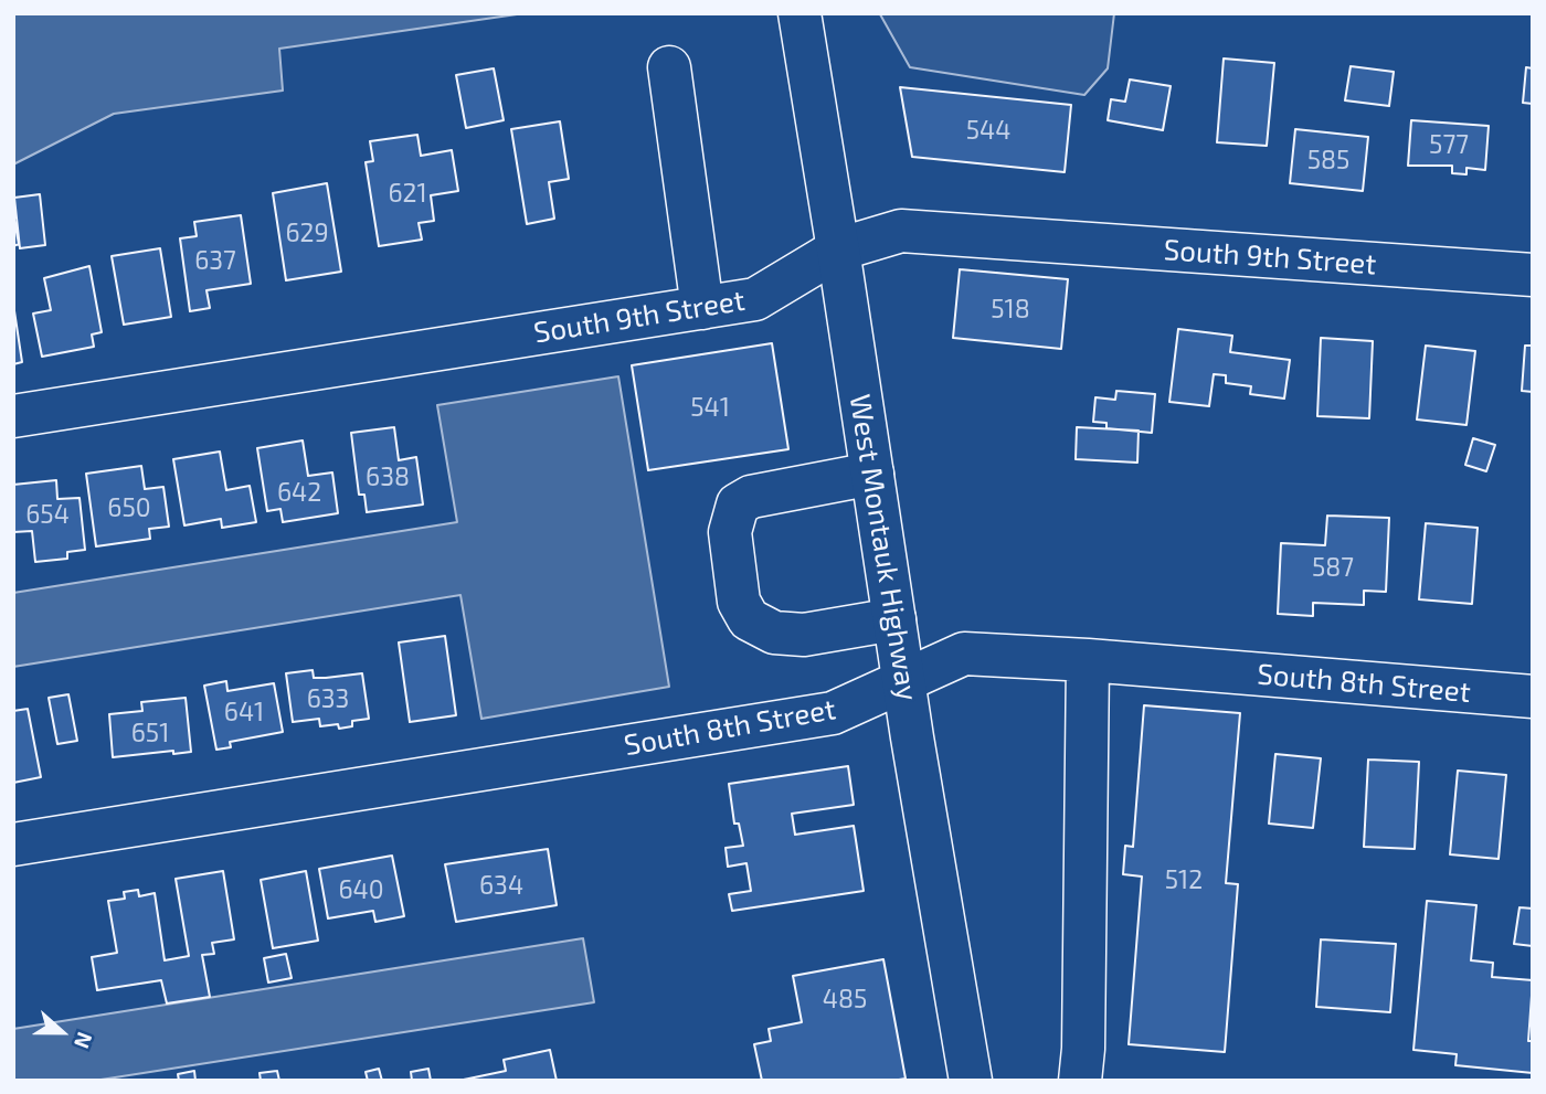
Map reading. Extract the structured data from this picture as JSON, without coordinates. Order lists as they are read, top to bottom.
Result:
{
  "streets": {
    "street": ["South 9th Street", "West Montauk Highway", "South 8th Street"]
  },
  "crossings": [
    ["South 9th Street", "West Montauk Highway"],
    ["West Montauk Highway", "South 8th Street"]
  ],
  "house_numbers": [
    "544",
    "577",
    "585",
    "621",
    "629",
    "637",
    "518",
    "541",
    "638",
    "642",
    "650",
    "654",
    "587",
    "633",
    "641",
    "651",
    "512",
    "634",
    "640",
    "485"
  ],
  "north": "right"
}
